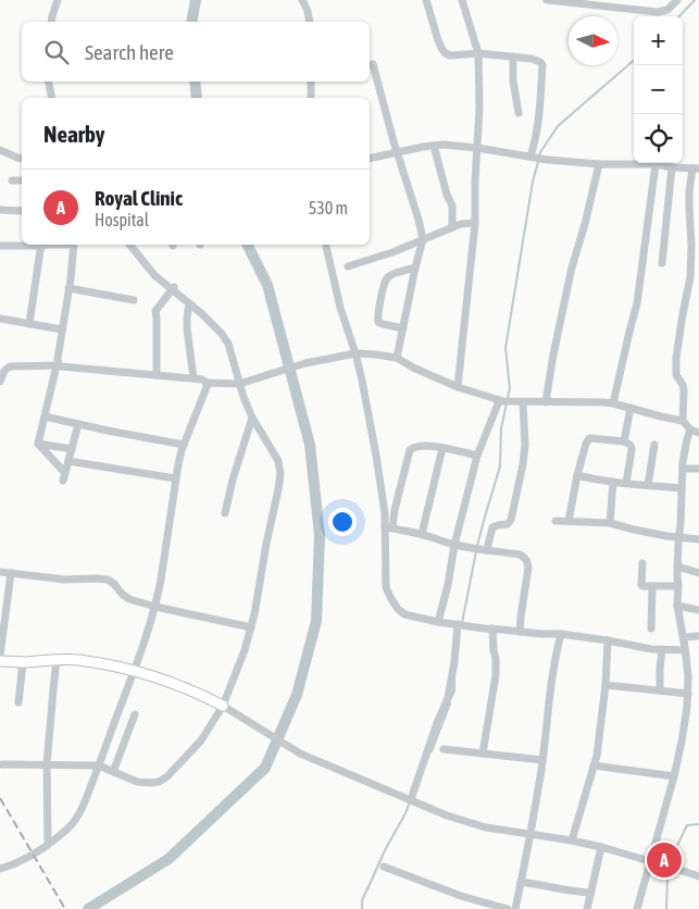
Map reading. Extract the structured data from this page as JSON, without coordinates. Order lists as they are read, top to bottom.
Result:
{
  "north": "right",
  "page": {
    "map_buttons": ["+", "−"],
    "search": "Search here",
    "heading": "Nearby",
    "list": [
      {
        "mark": "A",
        "name": "Royal Clinic",
        "note": "Hospital",
        "value": "530 m"
      }
    ],
    "pins": "A"
  }
}
